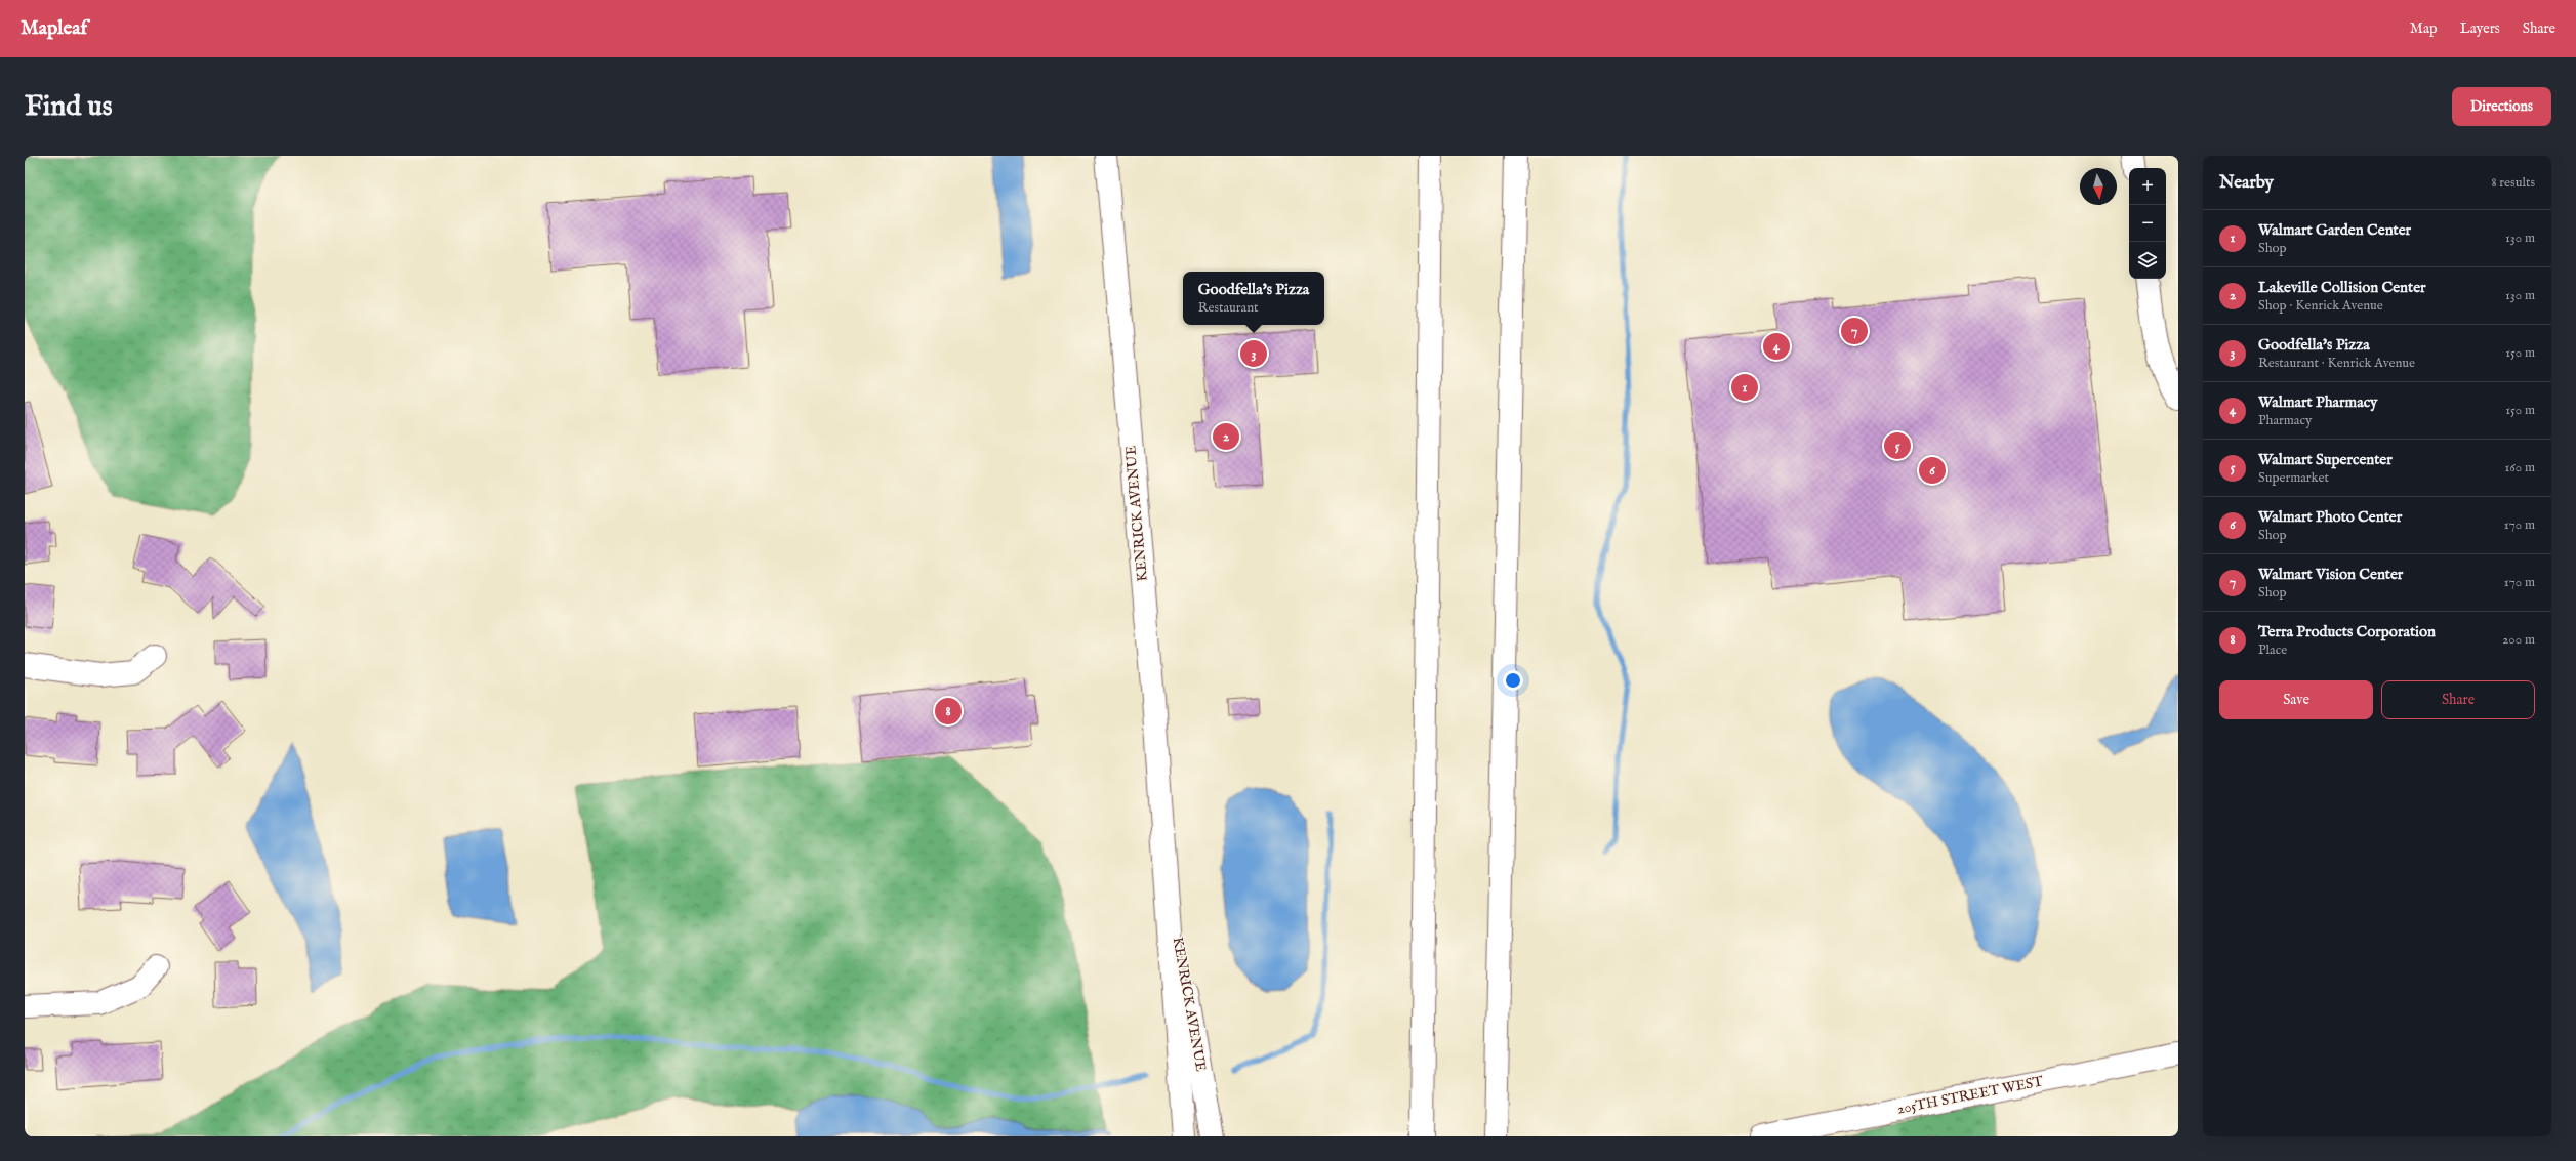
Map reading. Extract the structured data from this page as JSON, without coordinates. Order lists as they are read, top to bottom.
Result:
{
  "streets": {
    "main road": ["KENRICK AVENUE", "205TH STREET WEST"]
  },
  "north": "bottom",
  "page": {
    "header": "Mapleaf",
    "nav": ["Map", "Layers", "Share"],
    "buttons": [
      "Directions",
      ["Save", "Share"]
    ],
    "title": "Find us",
    "heading": ["Nearby", "8 results"],
    "map_buttons": ["+", "−"],
    "list": [
      {
        "mark": "1",
        "name": "Walmart Garden Center",
        "note": "Shop",
        "value": "130 m"
      },
      {
        "mark": "2",
        "name": "Lakeville Collision Center",
        "note": "Shop · Kenrick Avenue",
        "value": "130 m"
      },
      {
        "mark": "3",
        "name": "Goodfella's Pizza",
        "note": "Restaurant · Kenrick Avenue",
        "value": "150 m"
      },
      {
        "mark": "4",
        "name": "Walmart Pharmacy",
        "note": "Pharmacy",
        "value": "150 m"
      },
      {
        "mark": "5",
        "name": "Walmart Supercenter",
        "note": "Supermarket",
        "value": "160 m"
      },
      {
        "mark": "6",
        "name": "Walmart Photo Center",
        "note": "Shop",
        "value": "170 m"
      },
      {
        "mark": "7",
        "name": "Walmart Vision Center",
        "note": "Shop",
        "value": "170 m"
      },
      {
        "mark": "8",
        "name": "Terra Products Corporation",
        "note": "Place",
        "value": "200 m"
      }
    ],
    "popup": ["Goodfella's Pizza", "Restaurant"],
    "pins": [
      "7",
      "4",
      "3",
      "1",
      "2",
      "5",
      "6",
      "8"
    ]
  }
}
